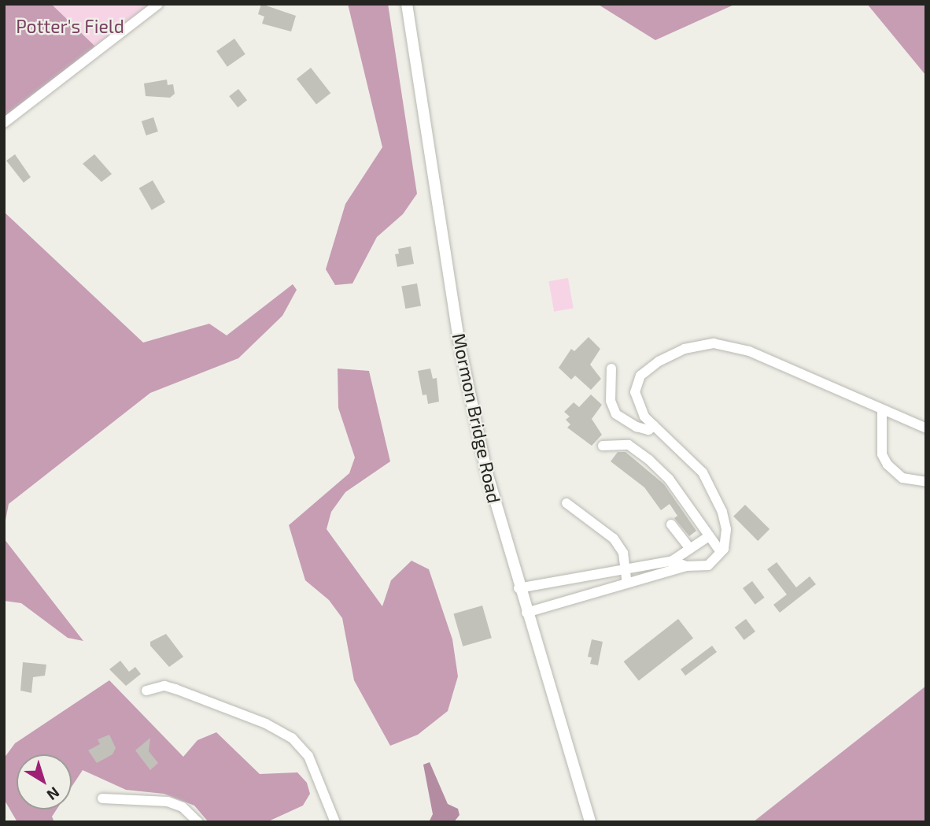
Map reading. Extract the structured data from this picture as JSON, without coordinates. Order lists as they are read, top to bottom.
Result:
{
  "streets": {
    "main road": ["Mormon Bridge Road"]
  },
  "parks": ["Potter's Field"],
  "north": "bottom right"
}
